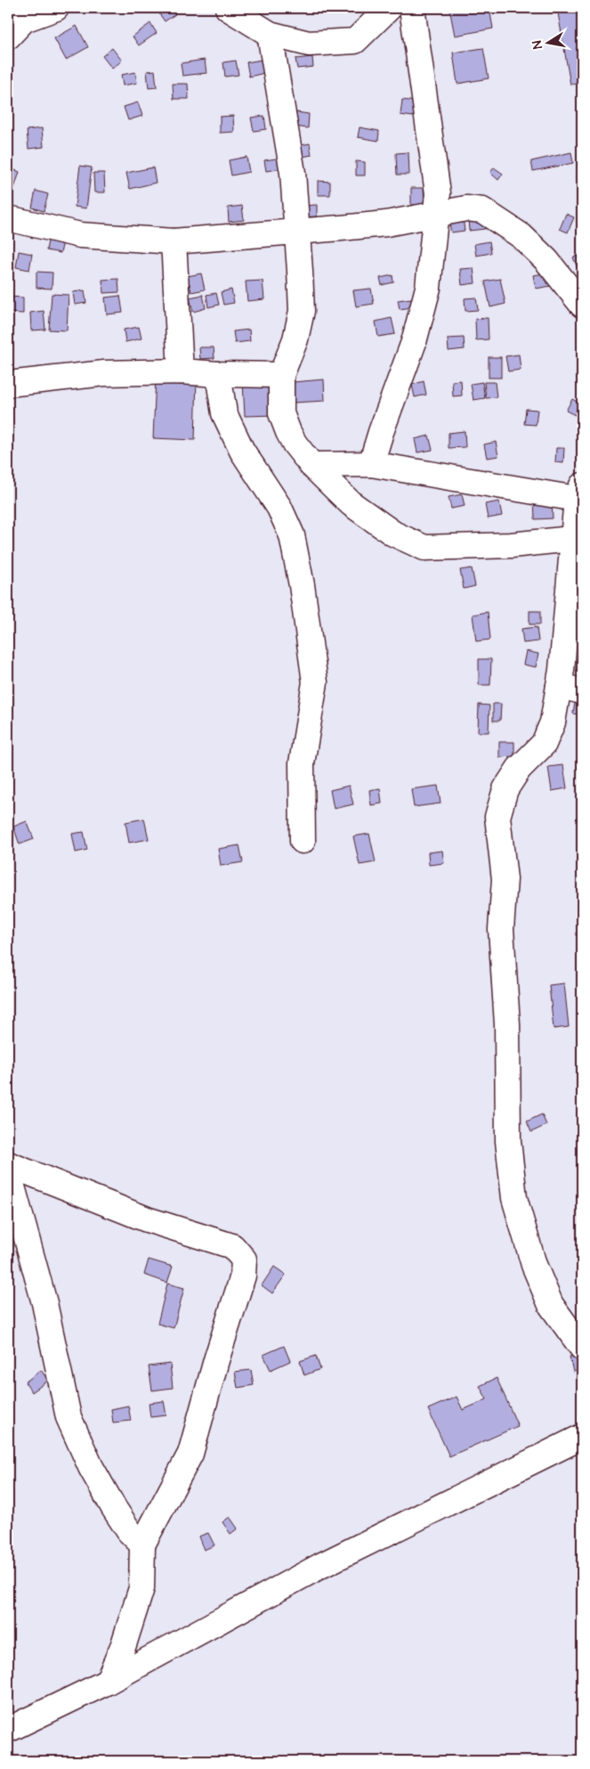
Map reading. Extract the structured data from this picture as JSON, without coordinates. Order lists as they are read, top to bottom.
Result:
{
  "north": "left"
}
